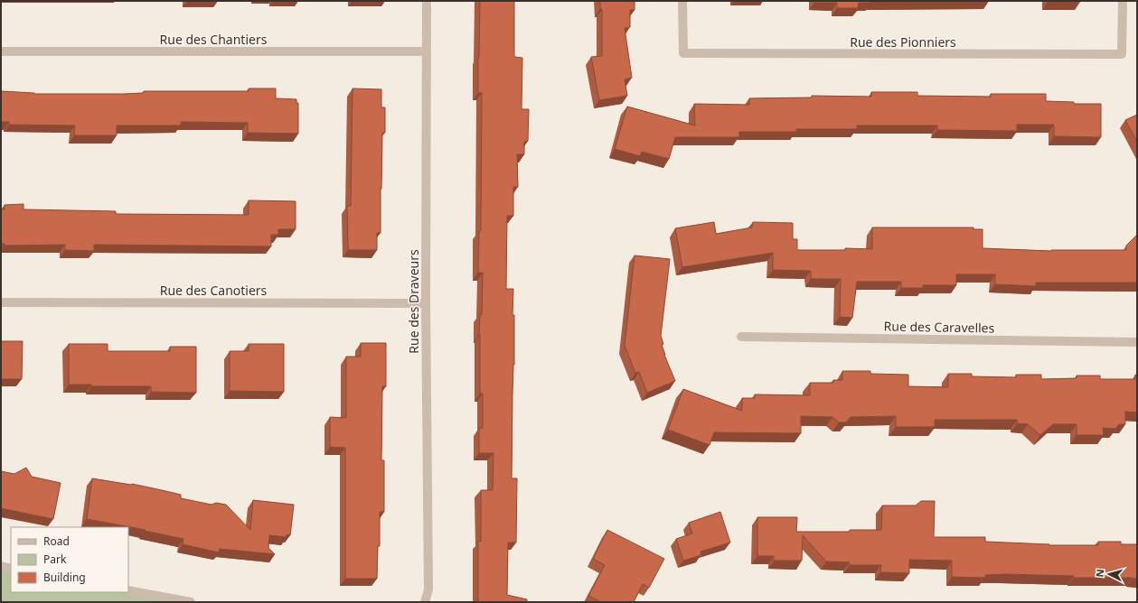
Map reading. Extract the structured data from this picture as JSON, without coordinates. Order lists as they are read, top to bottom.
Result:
{
  "streets": {
    "street": [
      "Rue des Chantiers",
      "Rue des Pionniers",
      "Rue des Canotiers",
      "Rue des Draveurs",
      "Rue des Caravelles"
    ]
  },
  "crossings": [
    ["Rue des Chantiers", "Rue des Draveurs"],
    ["Rue des Canotiers", "Rue des Draveurs"]
  ],
  "legend": ["Road", "Park", "Building"],
  "north": "left"
}
